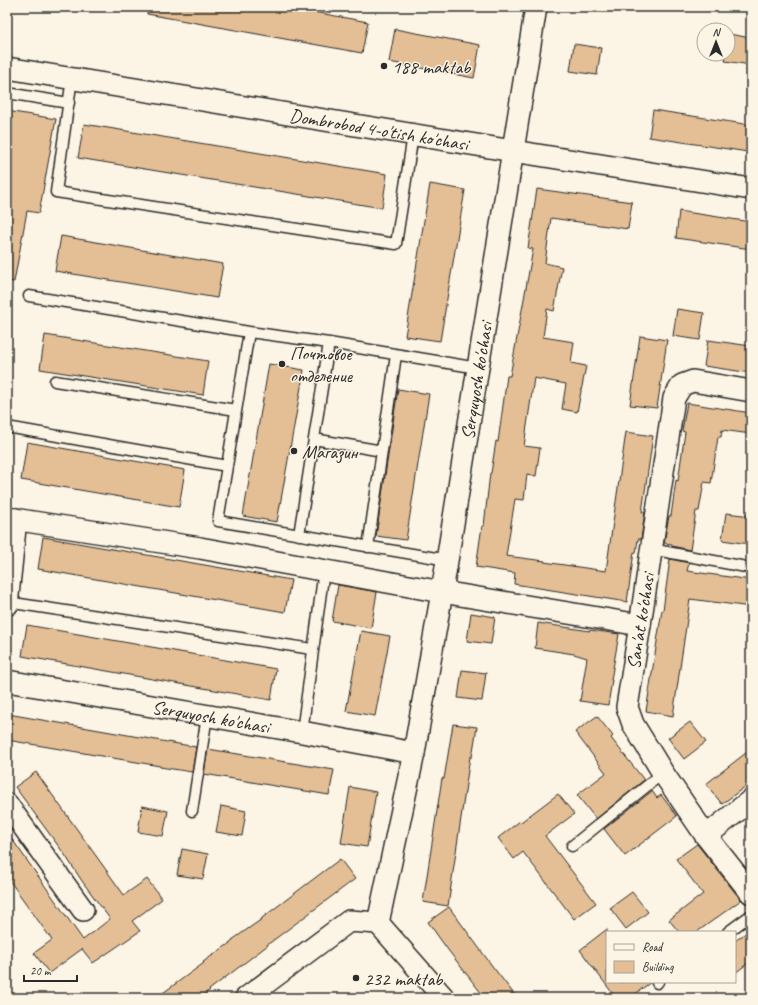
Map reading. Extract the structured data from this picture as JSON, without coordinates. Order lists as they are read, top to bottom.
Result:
{
  "streets": {
    "street": ["Dombrobod 4-o'tish ko'chasi", "Serquyosh ko'chasi", "San'at ko'chasi"]
  },
  "crossings": [
    ["Dombrobod 4-o'tish ko'chasi", "Serquyosh ko'chasi"]
  ],
  "places": [
    "188 maktab",
    "Почтовое отделение",
    "Магазин",
    "232 maktab"
  ],
  "legend": ["Road", "Building"],
  "scale_bar": "20 m",
  "north": "top"
}
